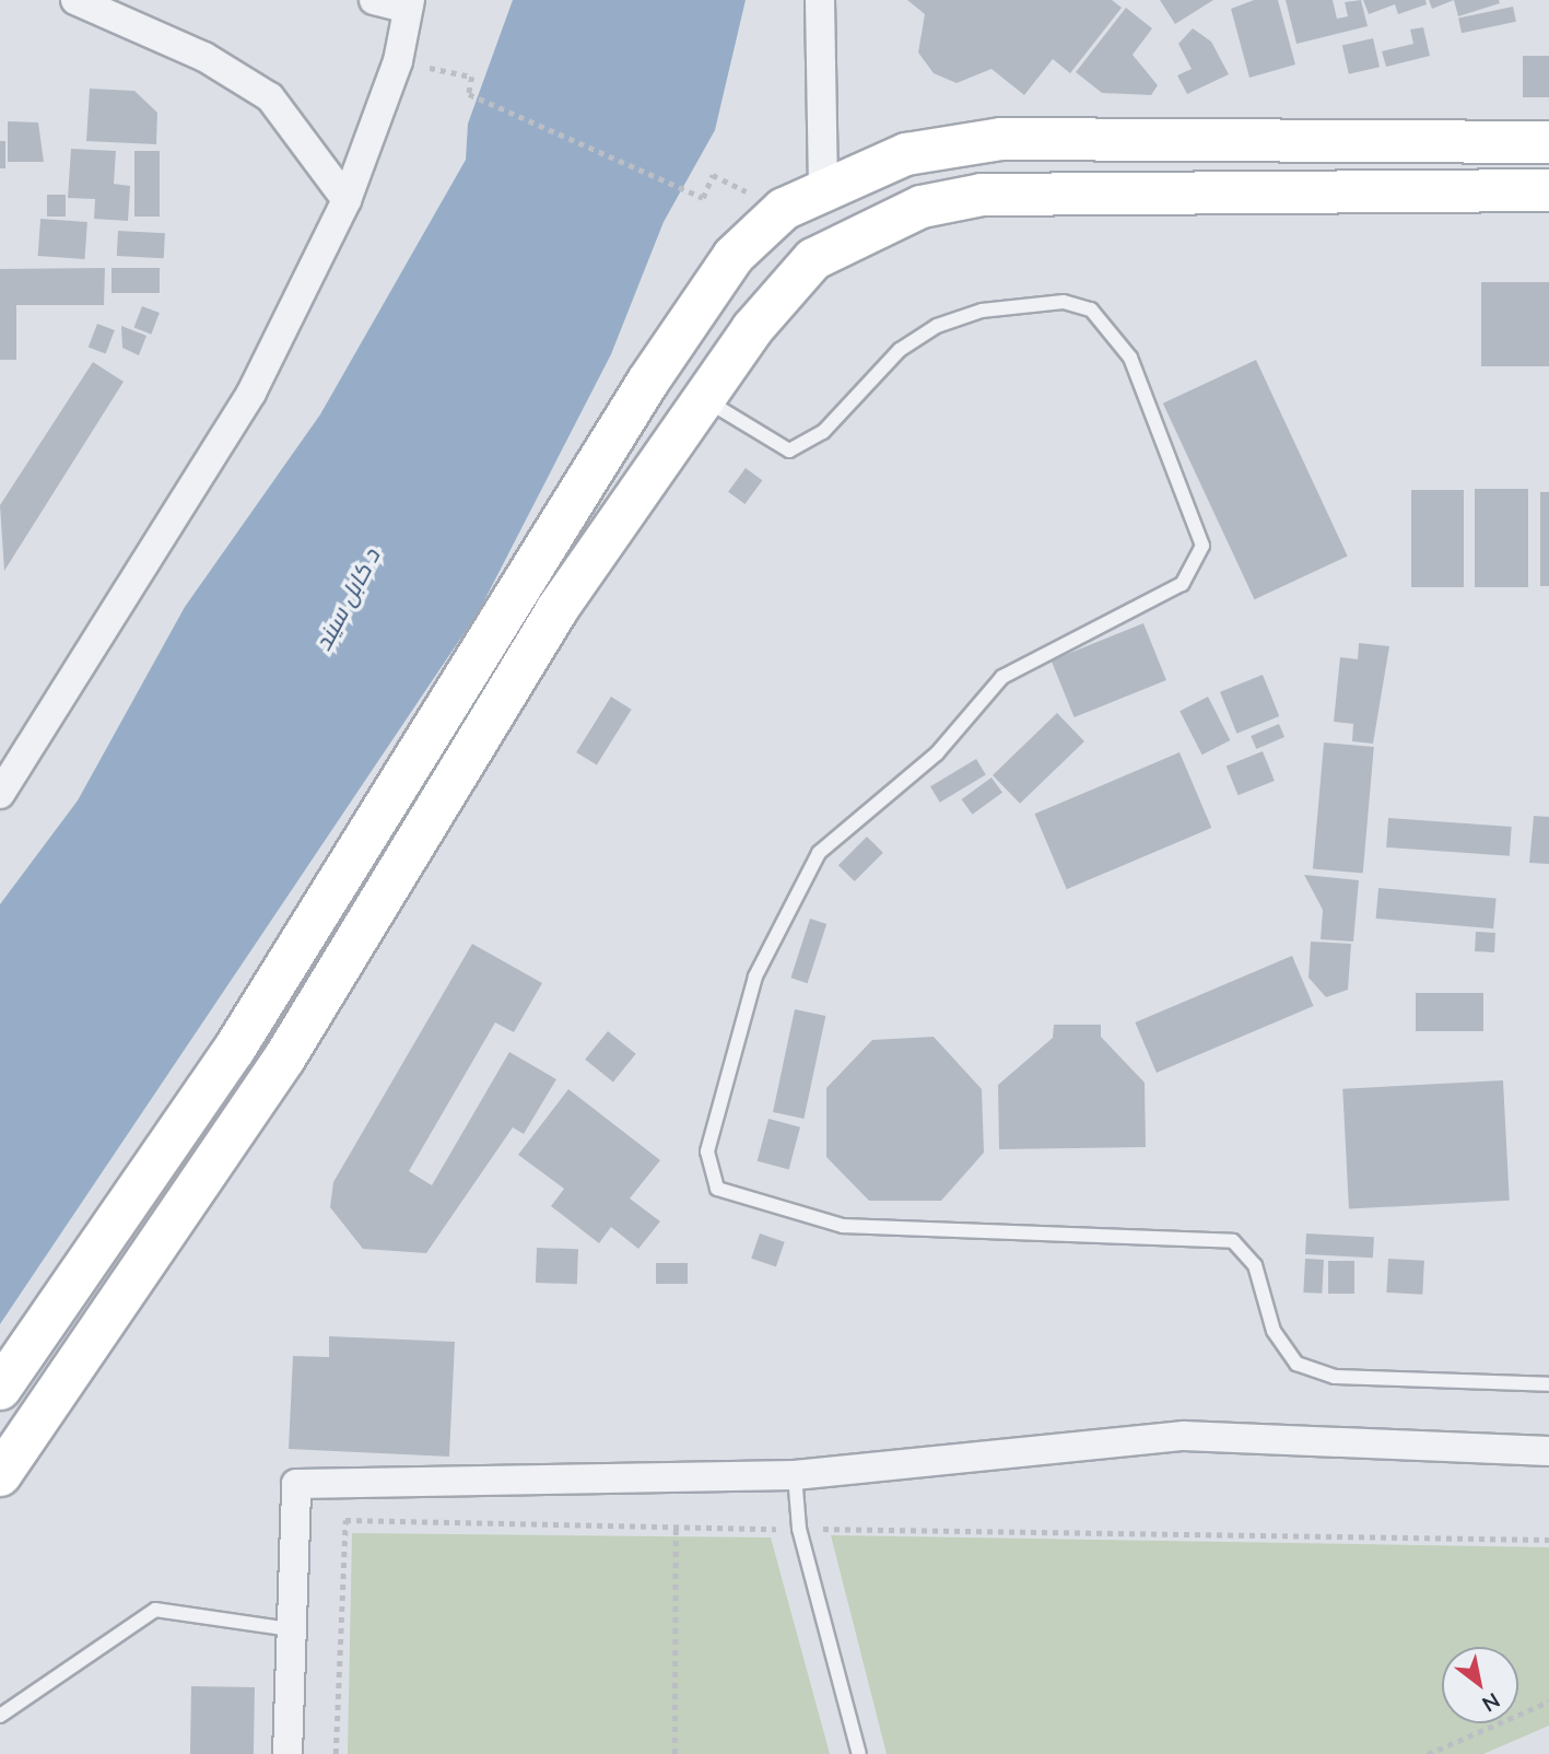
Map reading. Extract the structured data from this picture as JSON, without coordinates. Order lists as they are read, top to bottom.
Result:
{
  "water": ["د کابل سيند"],
  "north": "bottom right"
}
